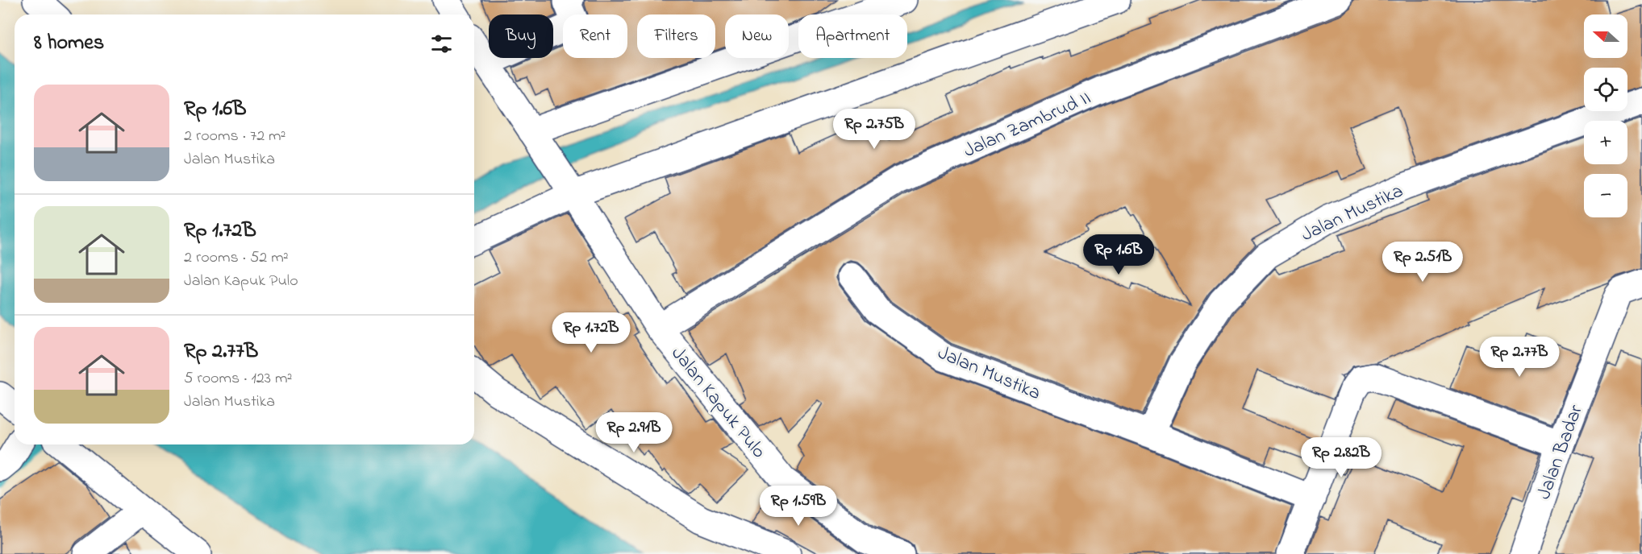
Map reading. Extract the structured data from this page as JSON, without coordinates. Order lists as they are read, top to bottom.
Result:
{
  "streets": {
    "street": [
      "Jalan Zambrud II",
      "Jalan Mustika",
      "Jalan Kapuk Pulo",
      "Jalan Badar"
    ]
  },
  "crossings": [
    ["Jalan Zambrud II", "Jalan Kapuk Pulo"]
  ],
  "north": "left",
  "page": {
    "map_buttons": ["+", "−"],
    "chip": [
      "Buy",
      "Rent",
      "Filters",
      "New",
      "Apartment"
    ],
    "heading": "8 homes",
    "list": [
      {
        "name": "Rp 1.6B",
        "note": "2 rooms · 72 m² · Jalan Mustika"
      },
      {
        "name": "Rp 1.72B",
        "note": "2 rooms · 52 m² · Jalan Kapuk Pulo"
      },
      {
        "name": "Rp 2.77B",
        "note": "5 rooms · 123 m² · Jalan Mustika"
      }
    ],
    "price": [
      "Rp 2.75B",
      "Rp 1.6B",
      "Rp 2.51B",
      "Rp 1.72B",
      "Rp 2.77B",
      "Rp 2.91B",
      "Rp 2.82B",
      "Rp 1.59B"
    ]
  }
}
